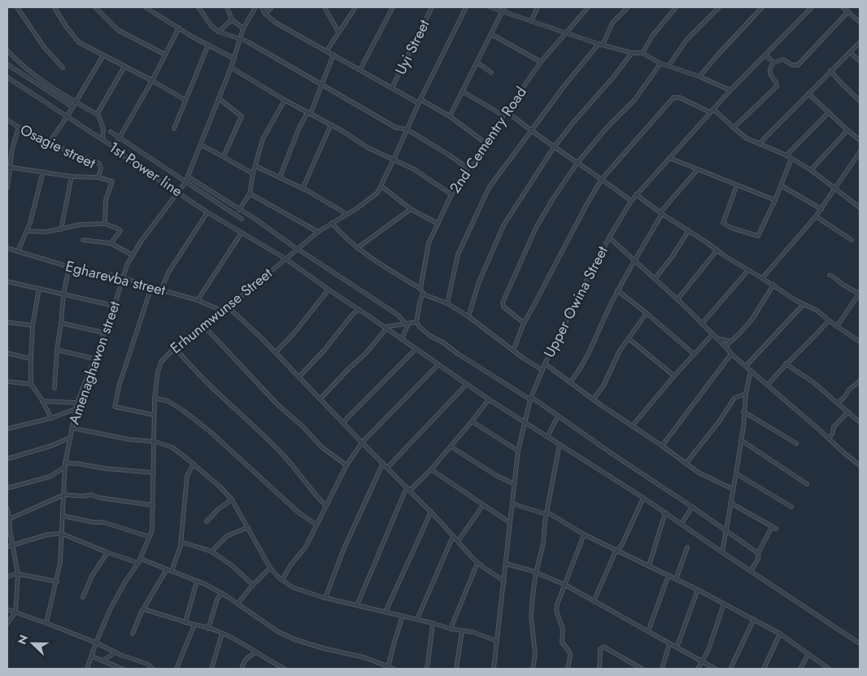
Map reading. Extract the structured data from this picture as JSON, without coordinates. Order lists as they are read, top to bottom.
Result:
{
  "streets": {
    "street": [
      "Uyi Street",
      "2nd Cementry Road",
      "Osagie street",
      "1st Power line",
      "Egharevba street",
      "Upper Owina Street",
      "Erhunmwunse Street",
      "Amenaghawon street"
    ]
  },
  "crossings": [
    ["1st Power line", "Upper Owina Street"],
    ["1st Power line", "Erhunmwunse Street"],
    ["1st Power line", "Amenaghawon street"],
    ["Egharevba street", "Erhunmwunse Street"],
    ["Egharevba street", "Amenaghawon street"]
  ],
  "north": "left"
}
